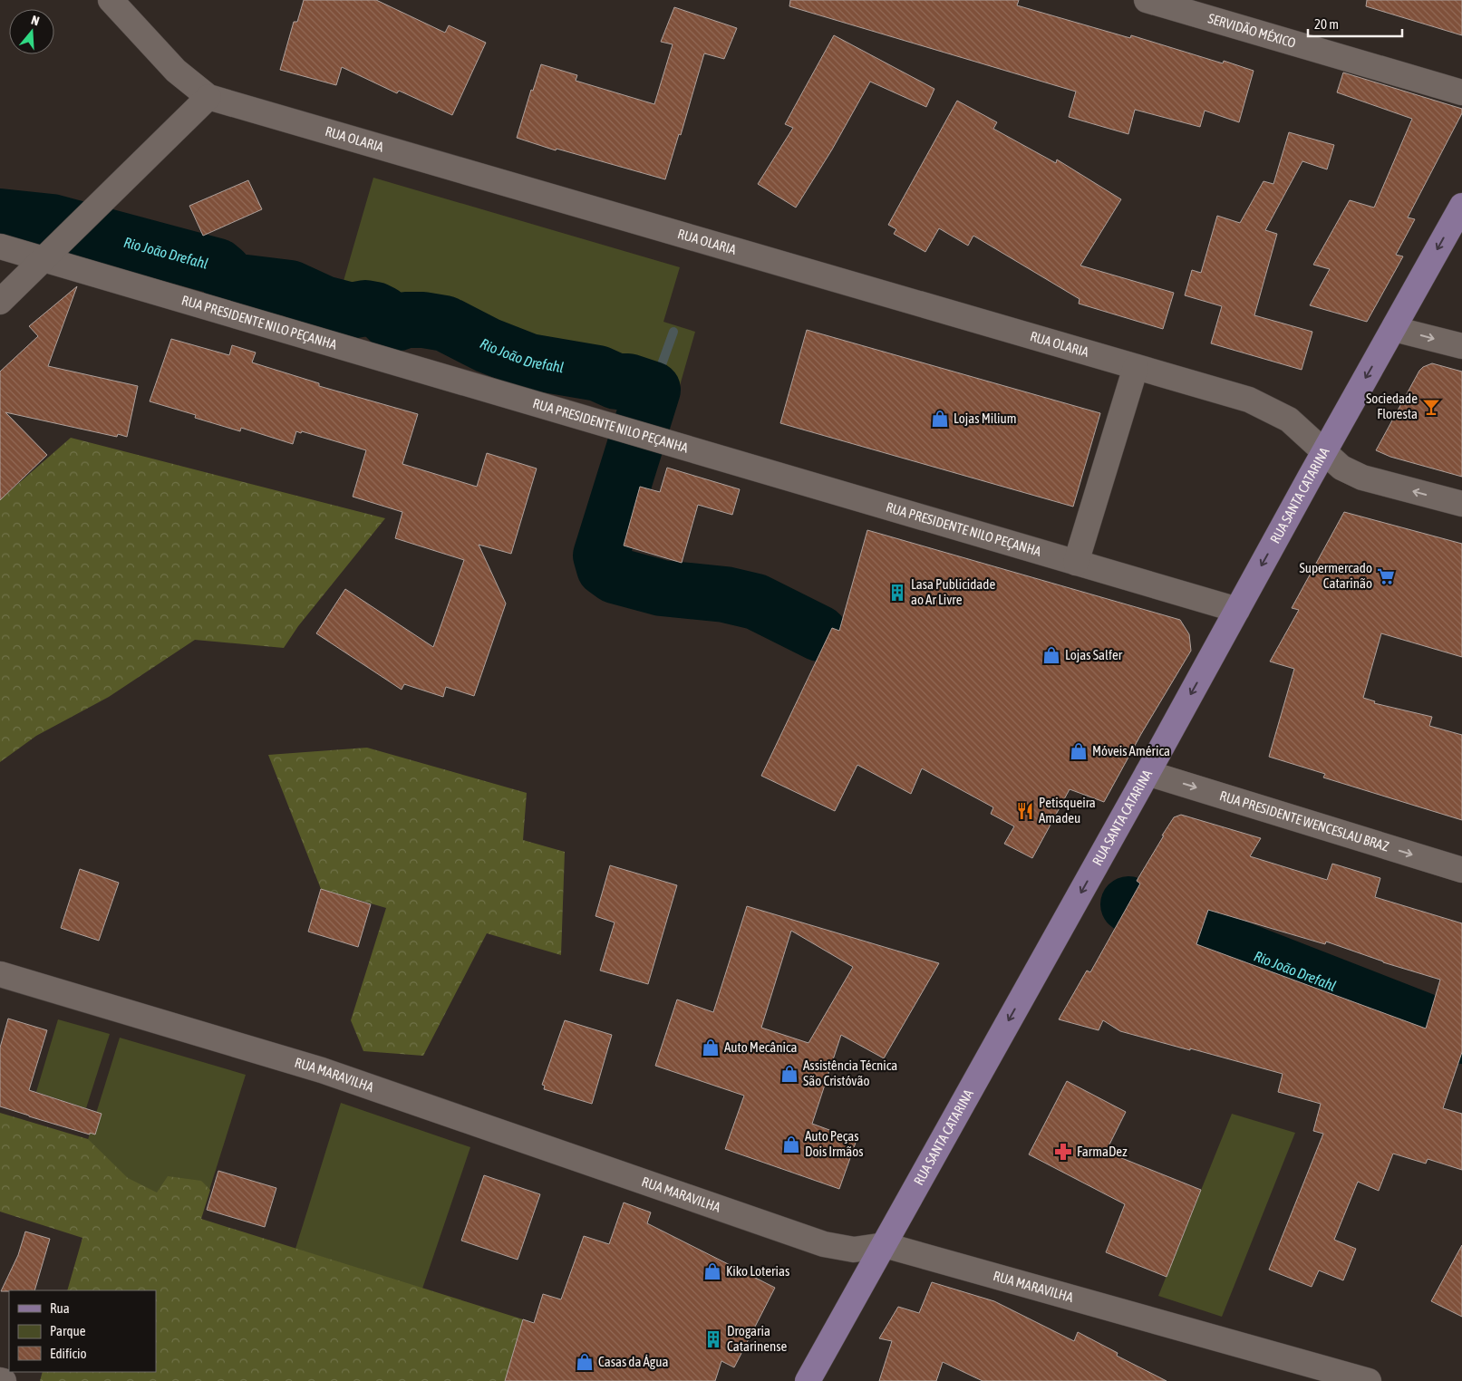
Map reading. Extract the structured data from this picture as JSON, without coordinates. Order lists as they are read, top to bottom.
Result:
{
  "streets": {
    "main road": ["RUA SANTA CATARINA"],
    "street": [
      "SERVIDÃO MÉXICO",
      "RUA OLARIA",
      "RUA PRESIDENTE NILO PEÇANHA",
      "RUA PRESIDENTE WENCESLAU BRAZ",
      "RUA MARAVILHA"
    ]
  },
  "crossings": [
    ["RUA OLARIA", "RUA SANTA CATARINA"],
    ["RUA PRESIDENTE NILO PEÇANHA", "RUA SANTA CATARINA"],
    ["RUA SANTA CATARINA", "RUA PRESIDENTE WENCESLAU BRAZ"],
    ["RUA SANTA CATARINA", "RUA MARAVILHA"]
  ],
  "one_way": ["RUA SANTA CATARINA", "RUA PRESIDENTE WENCESLAU BRAZ"],
  "water": ["Rio João Drefahl"],
  "places": {
    "bar": ["Sociedade Floresta"],
    "shop": [
      "Lojas Milium",
      "Lojas Salfer",
      "Móveis América",
      "Auto Mecânica",
      "Assistência Técnica São Cristóvão",
      "Auto Peças Dois Irmãos",
      "Kiko Loterias",
      "Casas da Água"
    ],
    "supermarket": ["Supermercado Catarinão"],
    "building": ["Lasa Publicidade ao Ar Livre", "Drogaria Catarinense"],
    "restaurant": ["Petisqueira Amadeu"],
    "pharmacy": ["FarmaDez"]
  },
  "legend": ["Rua", "Parque", "Edifício"],
  "scale_bar": "20 m",
  "north": "top"
}
